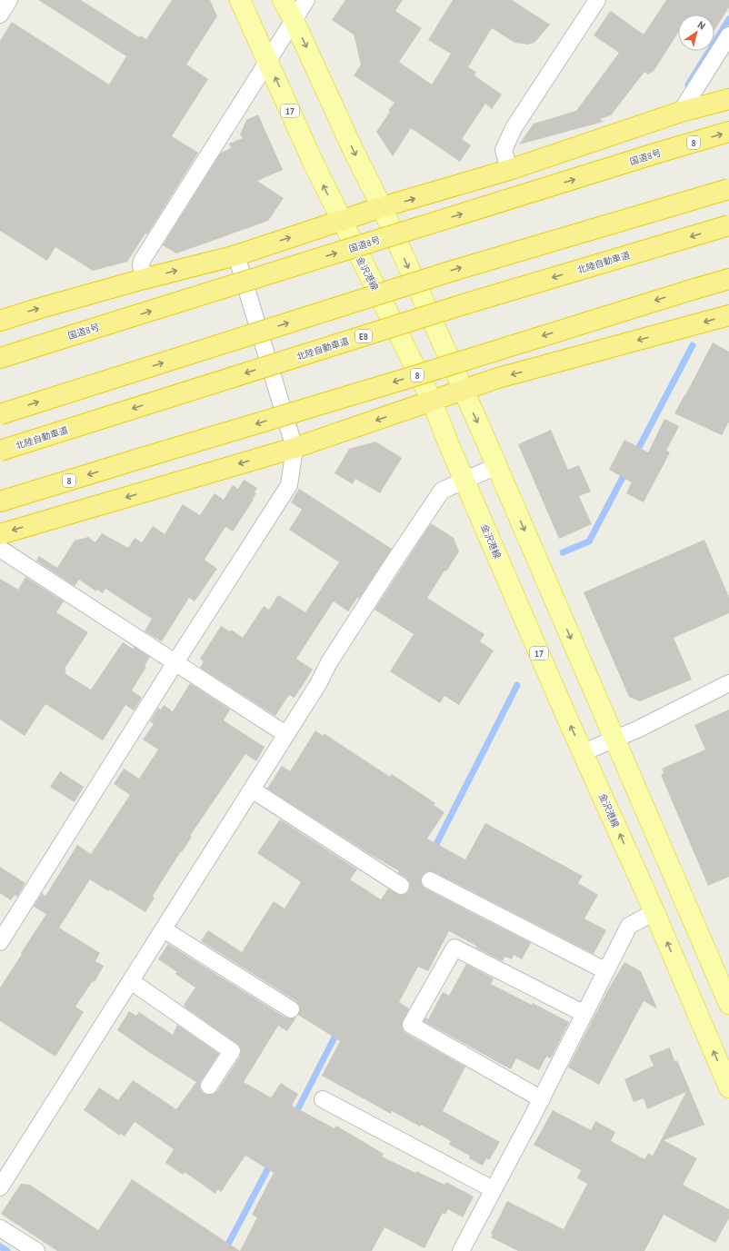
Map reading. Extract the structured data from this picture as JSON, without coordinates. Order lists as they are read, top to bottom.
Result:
{
  "streets": {
    "highway": [
      "8",
      "国道8号",
      "北陸自動車道",
      "E8"
    ],
    "main road": ["17", "金沢港線"]
  },
  "north": "top right"
}
